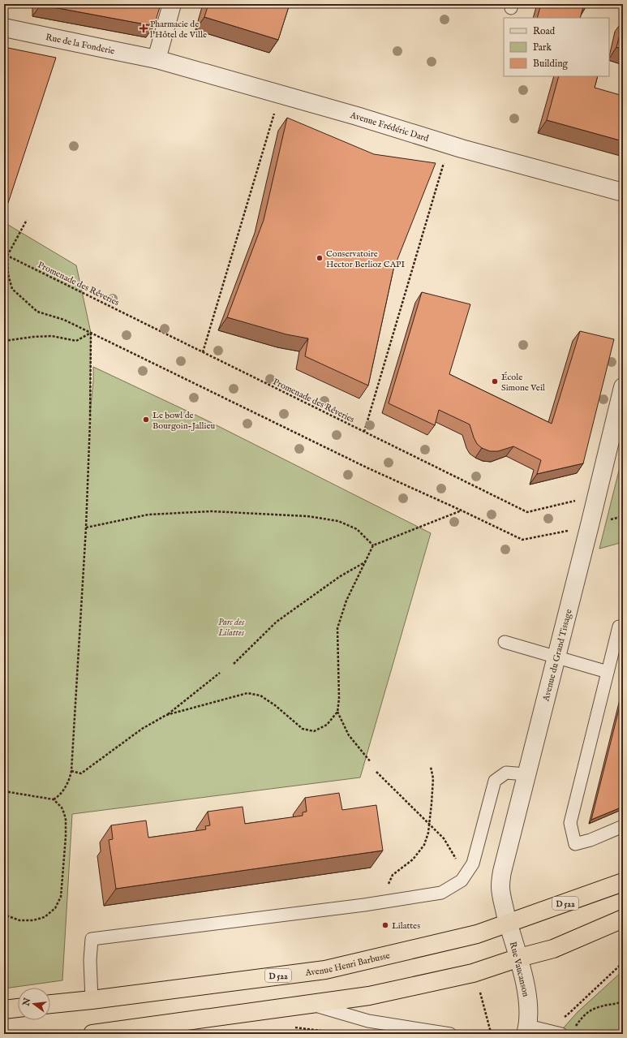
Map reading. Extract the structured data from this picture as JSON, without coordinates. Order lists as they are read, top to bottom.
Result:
{
  "streets": {
    "main road": ["D 522", "Avenue Henri Barbusse"],
    "street": [
      "Rue de la Fonderie",
      "Avenue Frédéric Dard",
      "Avenue du Grand Tissage",
      "Rue Vaucanson"
    ],
    "path": ["Promenade des Rêveries"]
  },
  "crossings": [
    ["Rue de la Fonderie", "Avenue Frédéric Dard"],
    ["Promenade des Rêveries", "Avenue du Grand Tissage"],
    ["Avenue du Grand Tissage", "Avenue Henri Barbusse"],
    ["Avenue du Grand Tissage", "Rue Vaucanson"],
    ["Avenue Henri Barbusse", "Rue Vaucanson"]
  ],
  "parks": ["Parc des Lilattes"],
  "places": {
    "health": ["Pharmacie de l'Hôtel de Ville"],
    "other": [
      "Conservatoire Hector Berlioz CAPI",
      "École Simone Veil",
      "Le bowl de Bourgoin-Jallieu",
      "Lilattes"
    ]
  },
  "legend": ["Road", "Park", "Building"],
  "north": "left"
}
